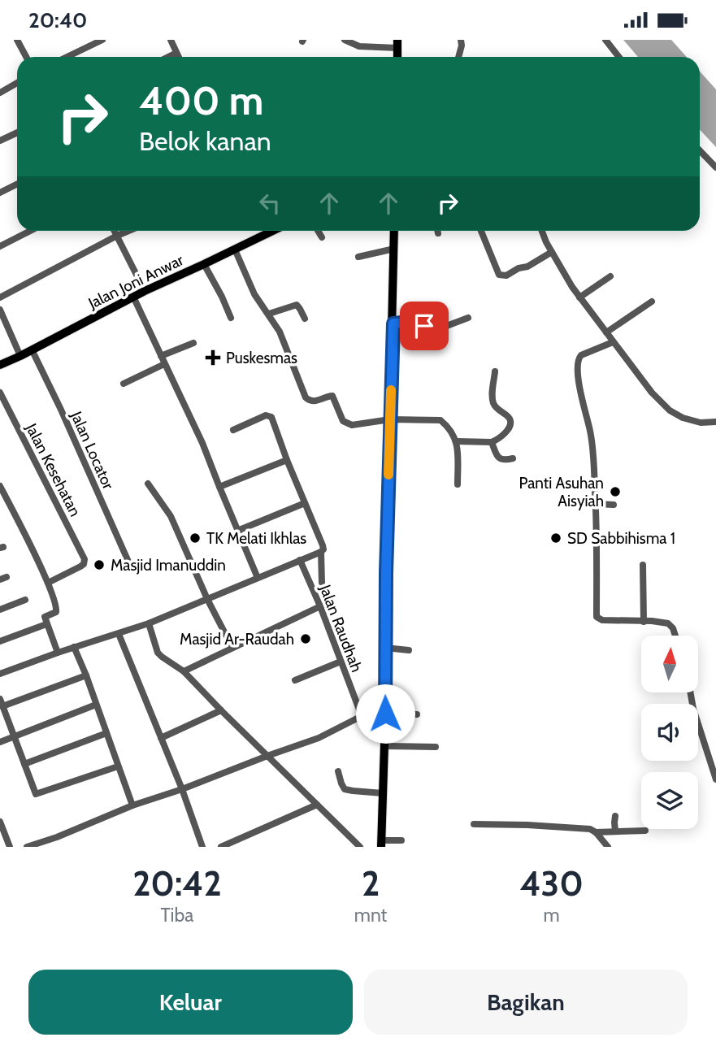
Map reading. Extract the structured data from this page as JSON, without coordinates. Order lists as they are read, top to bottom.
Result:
{
  "streets": {
    "main road": ["Jalan Joni Anwar"],
    "street": ["Jalan Locator", "Jalan Kesehatan", "Jalan Raudhah"]
  },
  "crossings": [
    ["Jalan Joni Anwar", "Jalan Locator"]
  ],
  "places": {
    "health": ["Puskesmas"],
    "other": [
      "Panti Asuhan Aisyiah",
      "TK Melati Ikhlas",
      "SD Sabbihisma 1",
      "Masjid Imanuddin",
      "Masjid Ar-Raudah"
    ]
  },
  "north": "top",
  "page": {
    "status": "20:40",
    "turn": ["400 m", "Belok kanan"],
    "eta": [
      "20:42",
      "Tiba",
      "2",
      "mnt",
      "430",
      "m"
    ],
    "buttons": ["Keluar", "Bagikan"]
  }
}
